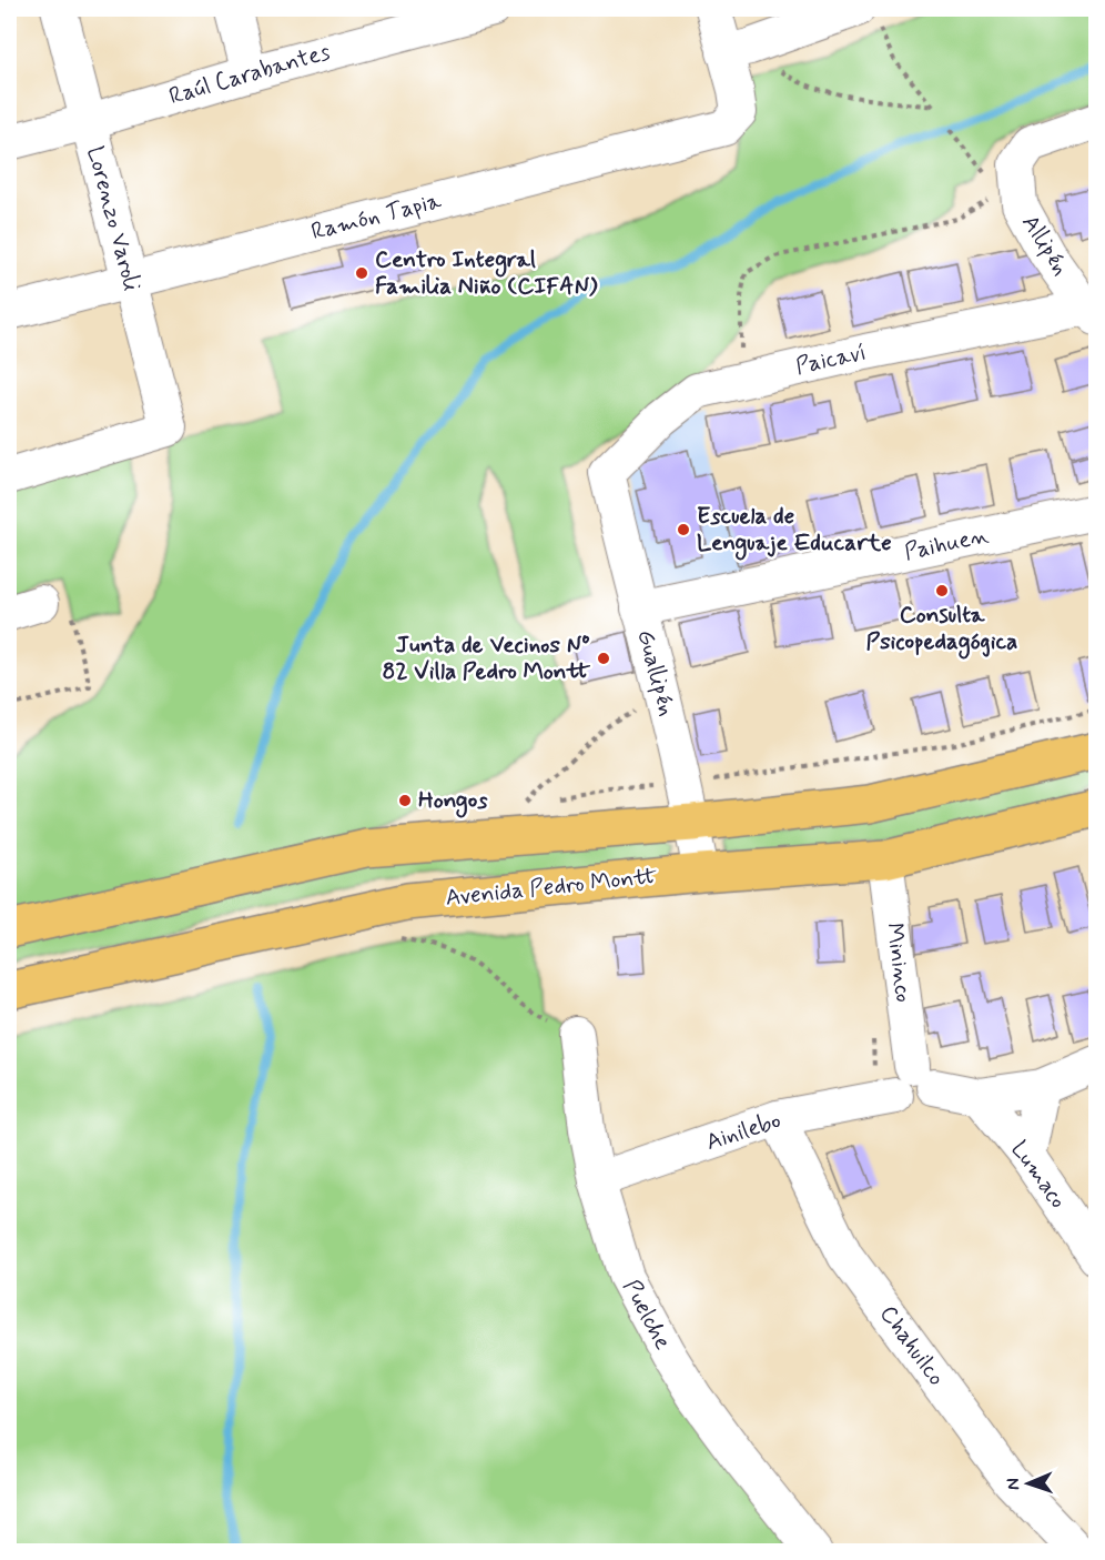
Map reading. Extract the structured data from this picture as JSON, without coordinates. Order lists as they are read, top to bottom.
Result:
{
  "streets": {
    "main road": ["Avenida Pedro Montt"],
    "street": [
      "Raúl Carabantes",
      "Ramón Tapia",
      "Lorenzo Varoli",
      "Allipén",
      "Paicaví",
      "Paihuen",
      "Guallipén",
      "Mininco",
      "Ainilebo",
      "Lumaco",
      "Puelche",
      "Chahuilco"
    ]
  },
  "crossings": [
    ["Raúl Carabantes", "Lorenzo Varoli"],
    ["Ramón Tapia", "Lorenzo Varoli"],
    ["Allipén", "Paicaví"],
    ["Paicaví", "Guallipén"],
    ["Paihuen", "Guallipén"],
    ["Guallipén", "Avenida Pedro Montt"],
    ["Avenida Pedro Montt", "Mininco"],
    ["Ainilebo", "Puelche"],
    ["Ainilebo", "Chahuilco"]
  ],
  "places": [
    "Centro Integral Familia Niño (CIFAN)",
    "Escuela de Lenguaje Educarte",
    "Consulta Psicopedagógica",
    "Junta de Vecinos Nº 82 Villa Pedro Montt",
    "Hongos"
  ],
  "north": "left"
}
